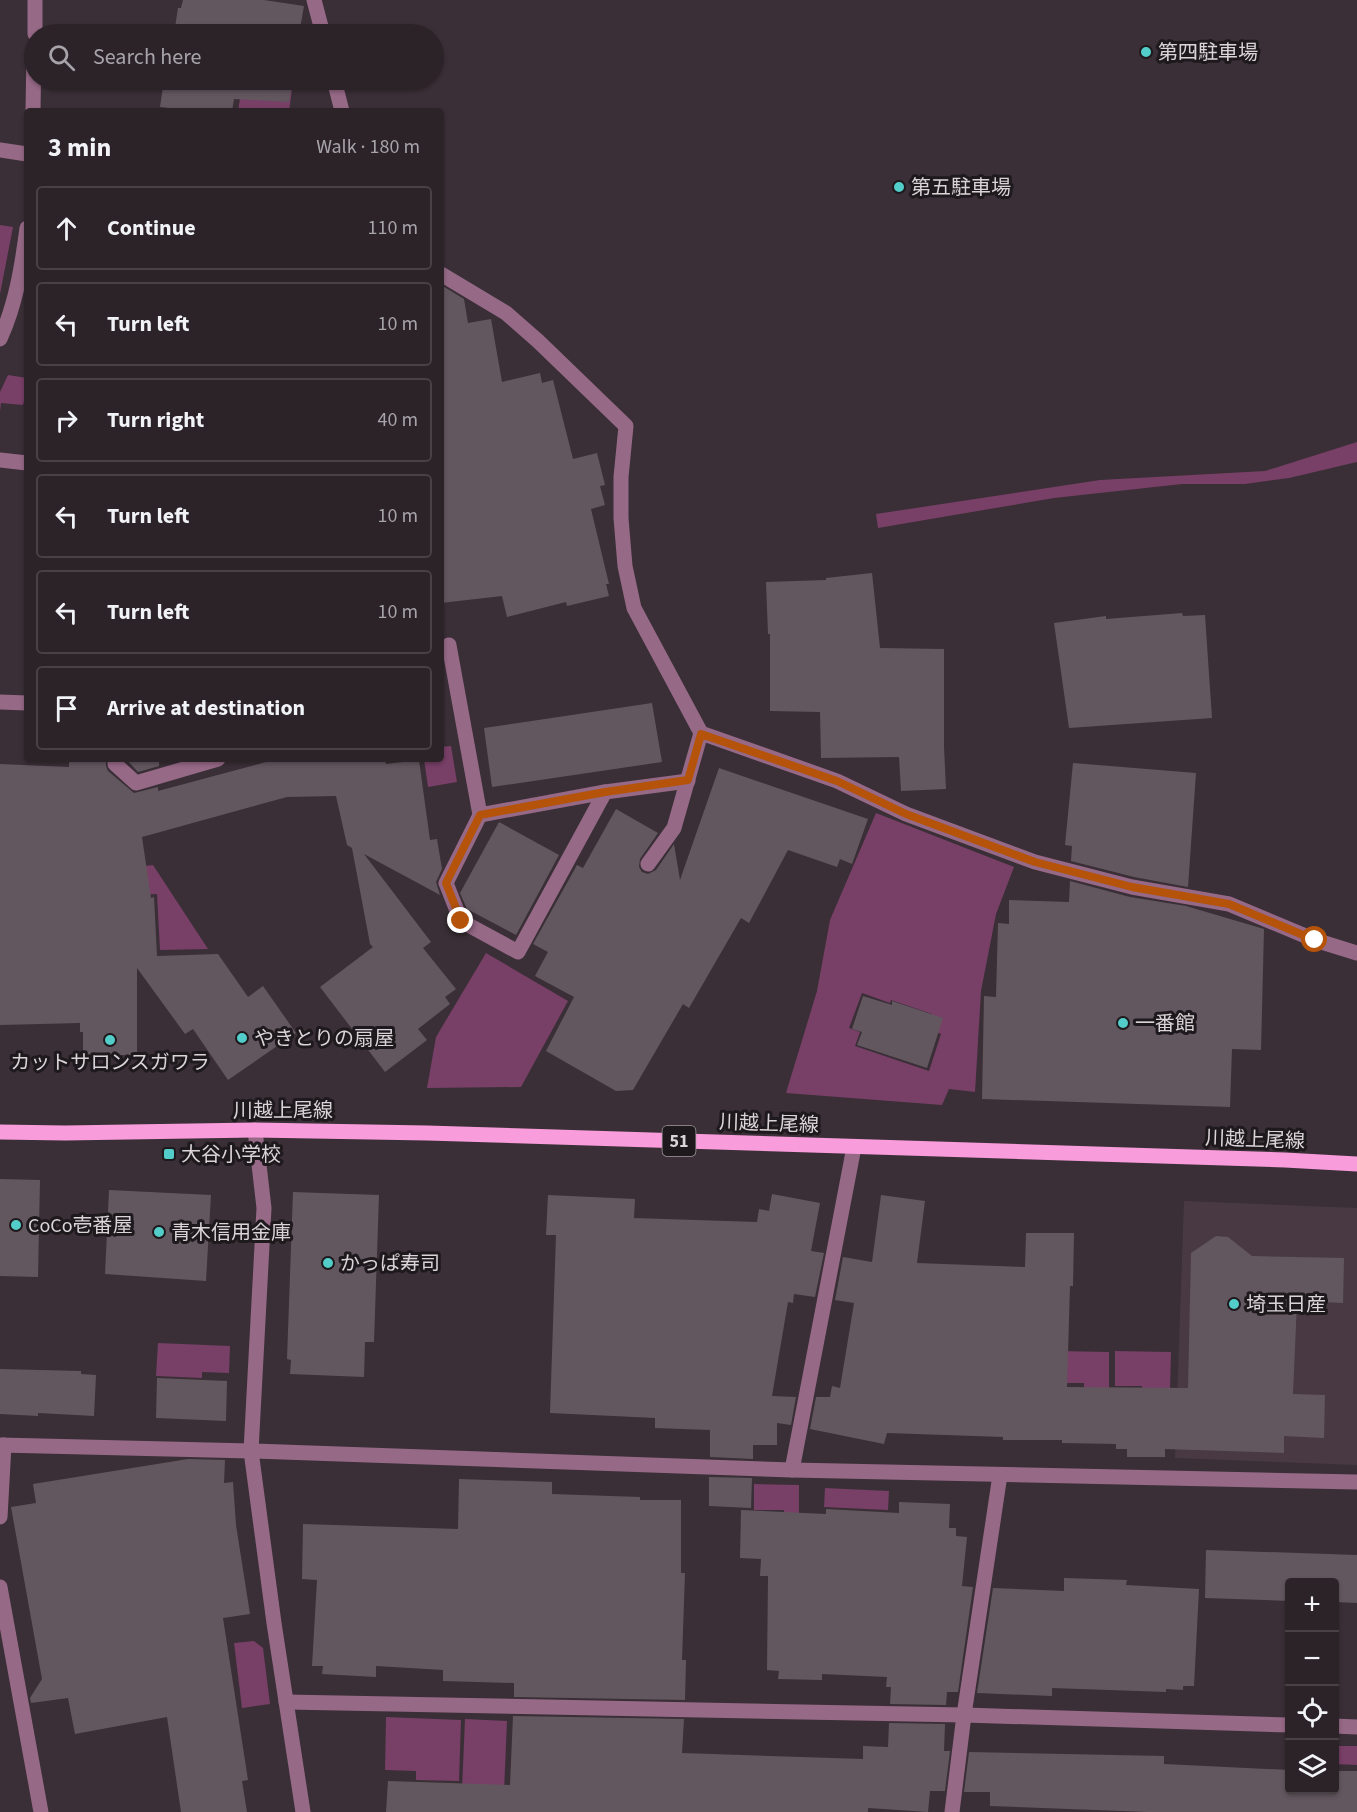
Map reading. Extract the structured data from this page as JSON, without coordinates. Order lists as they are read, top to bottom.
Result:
{
  "streets": {
    "main road": ["川越上尾線", "51"]
  },
  "places": {
    "other": [
      "第四駐車場",
      "第五駐車場",
      "一番館",
      "やきとりの扇屋",
      "カットサロンスガワラ",
      "CoCo壱番屋",
      "青木信用金庫",
      "かっぱ寿司",
      "埼玉日産"
    ],
    "transit": ["大谷小学校"]
  },
  "page": {
    "search": "Search here",
    "heading": ["3 min", "Walk · 180 m"],
    "list": [
      ["Continue", "110 m"],
      ["Turn left", "10 m"],
      ["Turn right", "40 m"],
      ["Turn left", "10 m"],
      ["Turn left", "10 m"],
      "Arrive at destination"
    ],
    "map_buttons": ["+", "−"]
  }
}
